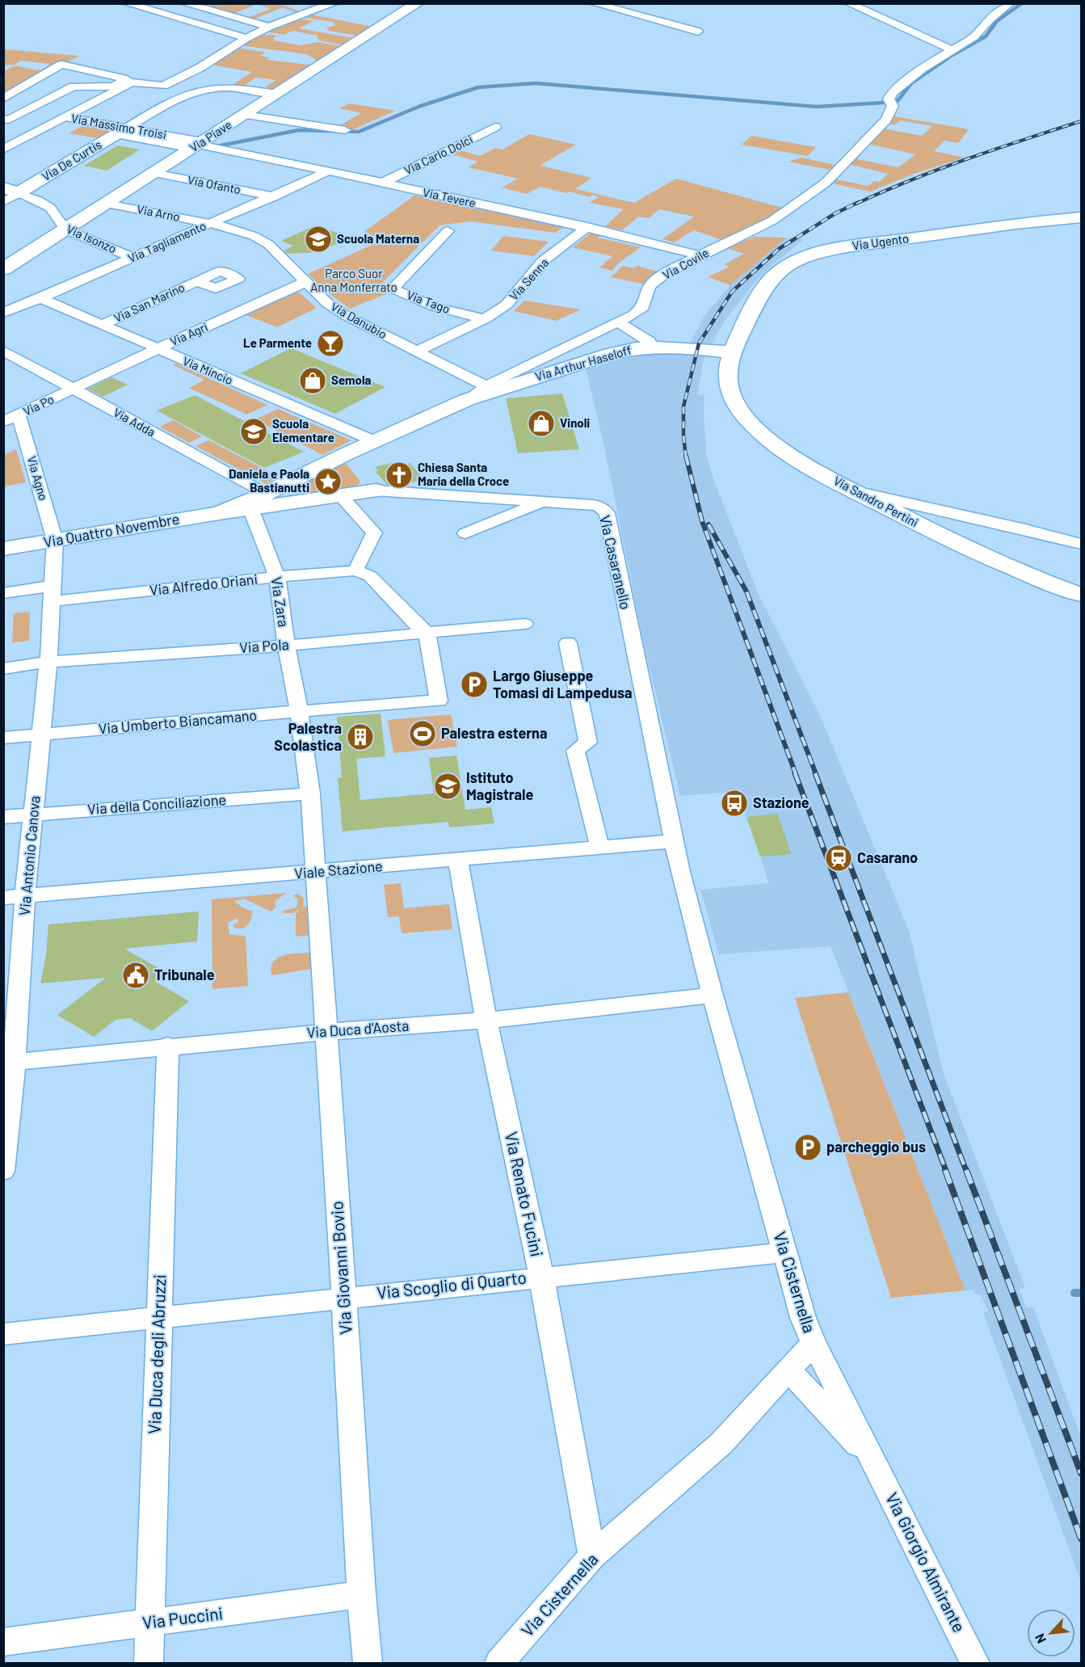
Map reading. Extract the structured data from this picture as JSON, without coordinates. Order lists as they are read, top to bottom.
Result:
{
  "streets": {
    "street": [
      "Via Massimo Troisi",
      "Via Piave",
      "Via Carlo Dolci",
      "Via De Curtis",
      "Via Ofanto",
      "Via Tevere",
      "Via Arno",
      "Via Isonzo",
      "Via Tagliamento",
      "Via Ugento",
      "Via Covile",
      "Via Senna",
      "Via Tago",
      "Via San Marino",
      "Via Danubio",
      "Via Agri",
      "Via Arthur Haseloff",
      "Via Mincio",
      "Via Po",
      "Via Adda",
      "Via Agno",
      "Via Sandro Pertini",
      "Via Quattro Novembre",
      "Via Casaranello",
      "Via Alfredo Oriani",
      "Via Zara",
      "Via Pola",
      "Via Umberto Biancamano",
      "Via della Conciliazione",
      "Via Antonio Canova",
      "Viale Stazione",
      "Via Duca d'Aosta",
      "Via Renato Fucini",
      "Via Giovanni Bovio",
      "Via Cisternella",
      "Via Scoglio di Quarto",
      "Via Duca degli Abruzzi",
      "Via Giorgio Almirante",
      "Via Puccini"
    ]
  },
  "crossings": [
    ["Via Massimo Troisi", "Via Piave"],
    ["Via Massimo Troisi", "Via De Curtis"],
    ["Via Massimo Troisi", "Via Tevere"],
    ["Via Piave", "Via Ofanto"],
    ["Via Piave", "Via Tevere"],
    ["Via Piave", "Via Arno"],
    ["Via Piave", "Via Isonzo"],
    ["Via Carlo Dolci", "Via Tevere"],
    ["Via De Curtis", "Via Isonzo"],
    ["Via Ofanto", "Via Tagliamento"],
    ["Via Tevere", "Via Tagliamento"],
    ["Via Tevere", "Via Covile"],
    ["Via Tevere", "Via Senna"],
    ["Via Arno", "Via Tagliamento"],
    ["Via Arno", "Via Danubio"],
    ["Via Isonzo", "Via Tagliamento"],
    ["Via Tagliamento", "Via Danubio"],
    ["Via Tagliamento", "Via Mincio"],
    ["Via Ugento", "Via Arthur Haseloff"],
    ["Via Ugento", "Via Sandro Pertini"],
    ["Via Covile", "Via Danubio"],
    ["Via Covile", "Via Arthur Haseloff"],
    ["Via Covile", "Via Mincio"],
    ["Via Covile", "Via Quattro Novembre"],
    ["Via Covile", "Via Casaranello"],
    ["Via Senna", "Via Tago"],
    ["Via Senna", "Via Danubio"],
    ["Via San Marino", "Via Mincio"],
    ["Via Danubio", "Via Agri"],
    ["Via Danubio", "Via Arthur Haseloff"],
    ["Via Agri", "Via Mincio"],
    ["Via Agri", "Via Po"],
    ["Via Agri", "Via Adda"],
    ["Via Arthur Haseloff", "Via Sandro Pertini"],
    ["Via Po", "Via Adda"],
    ["Via Po", "Via Agno"],
    ["Via Adda", "Via Quattro Novembre"],
    ["Via Adda", "Via Zara"],
    ["Via Agno", "Via Quattro Novembre"],
    ["Via Agno", "Via Antonio Canova"],
    ["Via Quattro Novembre", "Via Casaranello"],
    ["Via Quattro Novembre", "Via Zara"],
    ["Via Quattro Novembre", "Via Antonio Canova"],
    ["Via Casaranello", "Viale Stazione"],
    ["Via Casaranello", "Via Cisternella"],
    ["Via Alfredo Oriani", "Via Zara"],
    ["Via Alfredo Oriani", "Via Antonio Canova"],
    ["Via Zara", "Via Pola"],
    ["Via Zara", "Via Umberto Biancamano"],
    ["Via Zara", "Via della Conciliazione"],
    ["Via Zara", "Viale Stazione"],
    ["Via Zara", "Via Giovanni Bovio"],
    ["Via Pola", "Via Umberto Biancamano"],
    ["Via Pola", "Via Antonio Canova"],
    ["Via Umberto Biancamano", "Via Antonio Canova"],
    ["Via della Conciliazione", "Via Antonio Canova"],
    ["Via Antonio Canova", "Viale Stazione"],
    ["Via Antonio Canova", "Via Duca d'Aosta"],
    ["Viale Stazione", "Via Renato Fucini"],
    ["Viale Stazione", "Via Giovanni Bovio"],
    ["Viale Stazione", "Via Cisternella"],
    ["Via Duca d'Aosta", "Via Renato Fucini"],
    ["Via Duca d'Aosta", "Via Giovanni Bovio"],
    ["Via Duca d'Aosta", "Via Cisternella"],
    ["Via Duca d'Aosta", "Via Duca degli Abruzzi"],
    ["Via Renato Fucini", "Via Cisternella"],
    ["Via Renato Fucini", "Via Scoglio di Quarto"],
    ["Via Giovanni Bovio", "Via Scoglio di Quarto"],
    ["Via Giovanni Bovio", "Via Puccini"],
    ["Via Cisternella", "Via Scoglio di Quarto"],
    ["Via Cisternella", "Via Giorgio Almirante"],
    ["Via Scoglio di Quarto", "Via Duca degli Abruzzi"],
    ["Via Duca degli Abruzzi", "Via Puccini"]
  ],
  "parks": ["Parco Suor Anna Monferrato"],
  "places": {
    "school or university": ["Scuola Materna", "Scuola Elementare", "Istituto Magistrale"],
    "bar": ["Le Parmente"],
    "shop": ["Semola", "Vinoli"],
    "church": ["Chiesa Santa Maria della Croce"],
    "place": ["Daniela e Paola Bastianutti"],
    "parking": ["Largo Giuseppe Tomasi di Lampedusa", "parcheggio bus"],
    "sports": ["Palestra esterna"],
    "building": ["Palestra Scolastica"],
    "bus stop": ["Stazione"],
    "station": ["Casarano"],
    "public building": ["Tribunale"]
  },
  "north": "bottom left"
}
